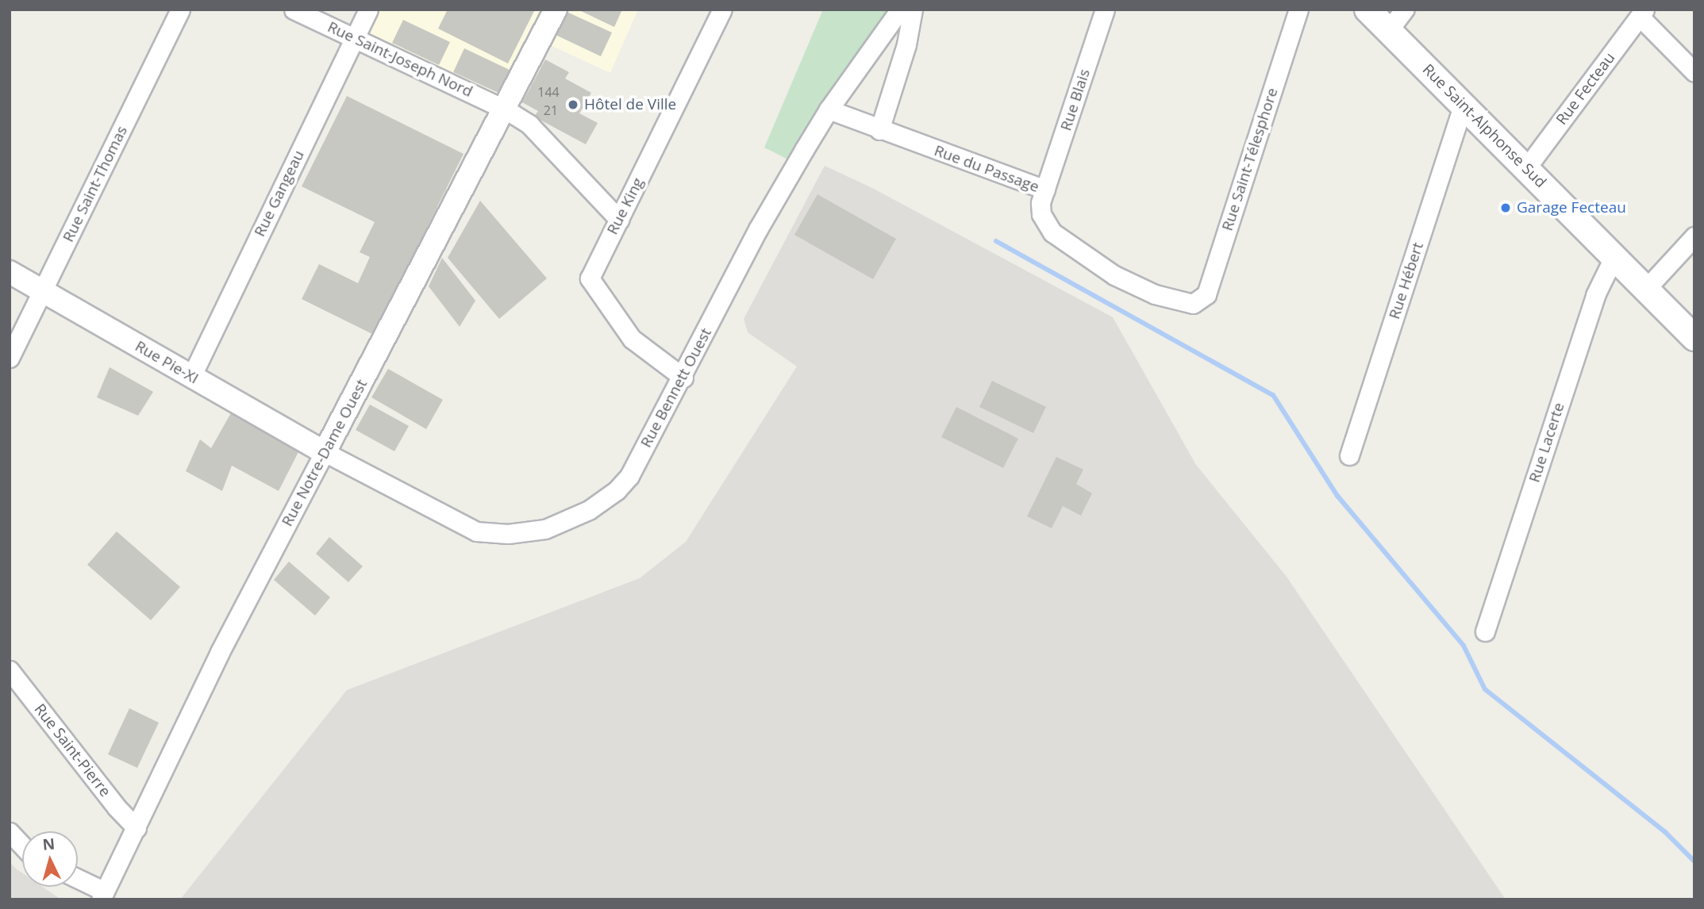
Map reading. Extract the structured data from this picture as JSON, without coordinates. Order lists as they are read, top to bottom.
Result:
{
  "streets": {
    "main road": ["Rue Saint-Alphonse Sud"],
    "street": [
      "Rue Saint-Joseph Nord",
      "Rue Fecteau",
      "Rue Blais",
      "Rue Saint-Télesphore",
      "Rue du Passage",
      "Rue Saint-Thomas",
      "Rue Gangeau",
      "Rue King",
      "Rue Hébert",
      "Rue Pie-XI",
      "Rue Bennett Ouest",
      "Rue Lacerte",
      "Rue Notre-Dame Ouest",
      "Rue Saint-Pierre"
    ]
  },
  "crossings": [
    ["Rue Saint-Joseph Nord", "Rue Gangeau"],
    ["Rue Saint-Joseph Nord", "Rue King"],
    ["Rue Saint-Joseph Nord", "Rue Notre-Dame Ouest"],
    ["Rue Fecteau", "Rue Saint-Alphonse Sud"],
    ["Rue Blais", "Rue du Passage"],
    ["Rue Saint-Alphonse Sud", "Rue Hébert"],
    ["Rue Saint-Alphonse Sud", "Rue Lacerte"],
    ["Rue Saint-Télesphore", "Rue du Passage"],
    ["Rue du Passage", "Rue Bennett Ouest"],
    ["Rue Saint-Thomas", "Rue Pie-XI"],
    ["Rue Gangeau", "Rue Pie-XI"],
    ["Rue King", "Rue Bennett Ouest"],
    ["Rue Pie-XI", "Rue Bennett Ouest"],
    ["Rue Pie-XI", "Rue Notre-Dame Ouest"],
    ["Rue Bennett Ouest", "Rue Notre-Dame Ouest"],
    ["Rue Notre-Dame Ouest", "Rue Saint-Pierre"]
  ],
  "places": ["Hôtel de Ville", "Garage Fecteau"],
  "house_numbers": ["144", "21"],
  "north": "top"
}
